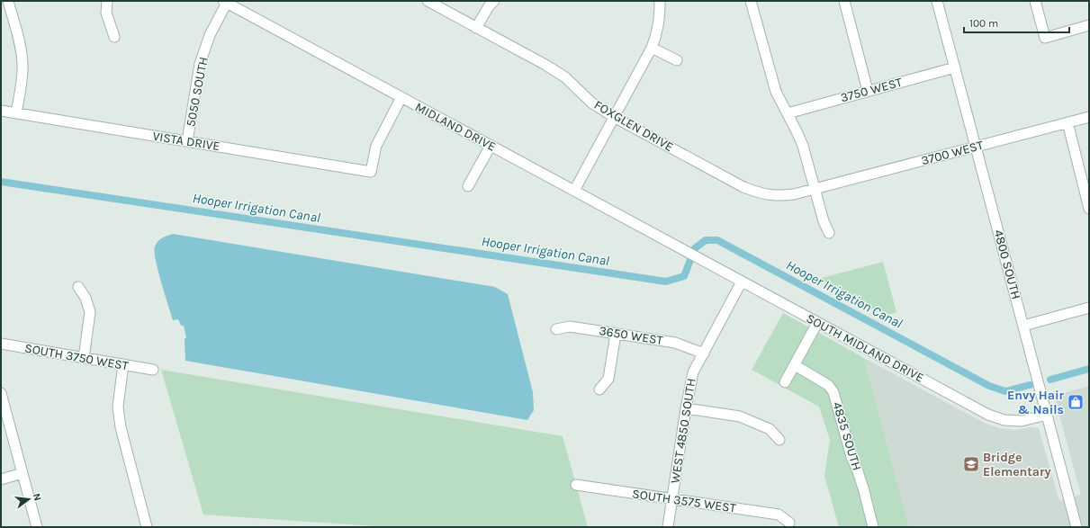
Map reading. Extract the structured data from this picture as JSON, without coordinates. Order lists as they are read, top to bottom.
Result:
{
  "streets": {
    "street": [
      "3750 WEST",
      "5050 SOUTH",
      "FOXGLEN DRIVE",
      "MIDLAND DRIVE",
      "VISTA DRIVE",
      "3700 WEST",
      "4800 SOUTH",
      "3650 WEST",
      "SOUTH MIDLAND DRIVE",
      "SOUTH 3750 WEST",
      "WEST 4850 SOUTH",
      "4835 SOUTH",
      "SOUTH 3575 WEST"
    ]
  },
  "crossings": [
    ["3750 WEST", "4800 SOUTH"],
    ["5050 SOUTH", "MIDLAND DRIVE"],
    ["5050 SOUTH", "VISTA DRIVE"],
    ["FOXGLEN DRIVE", "3700 WEST"],
    ["MIDLAND DRIVE", "VISTA DRIVE"],
    ["MIDLAND DRIVE", "SOUTH MIDLAND DRIVE"],
    ["3700 WEST", "4800 SOUTH"],
    ["4800 SOUTH", "SOUTH MIDLAND DRIVE"],
    ["3650 WEST", "WEST 4850 SOUTH"],
    ["SOUTH MIDLAND DRIVE", "WEST 4850 SOUTH"],
    ["WEST 4850 SOUTH", "SOUTH 3575 WEST"]
  ],
  "water": ["Hooper Irrigation Canal"],
  "places": {
    "shop": ["Envy Hair & Nails"],
    "school or university": ["Bridge Elementary"]
  },
  "scale_bar": "100 m",
  "north": "right"
}
